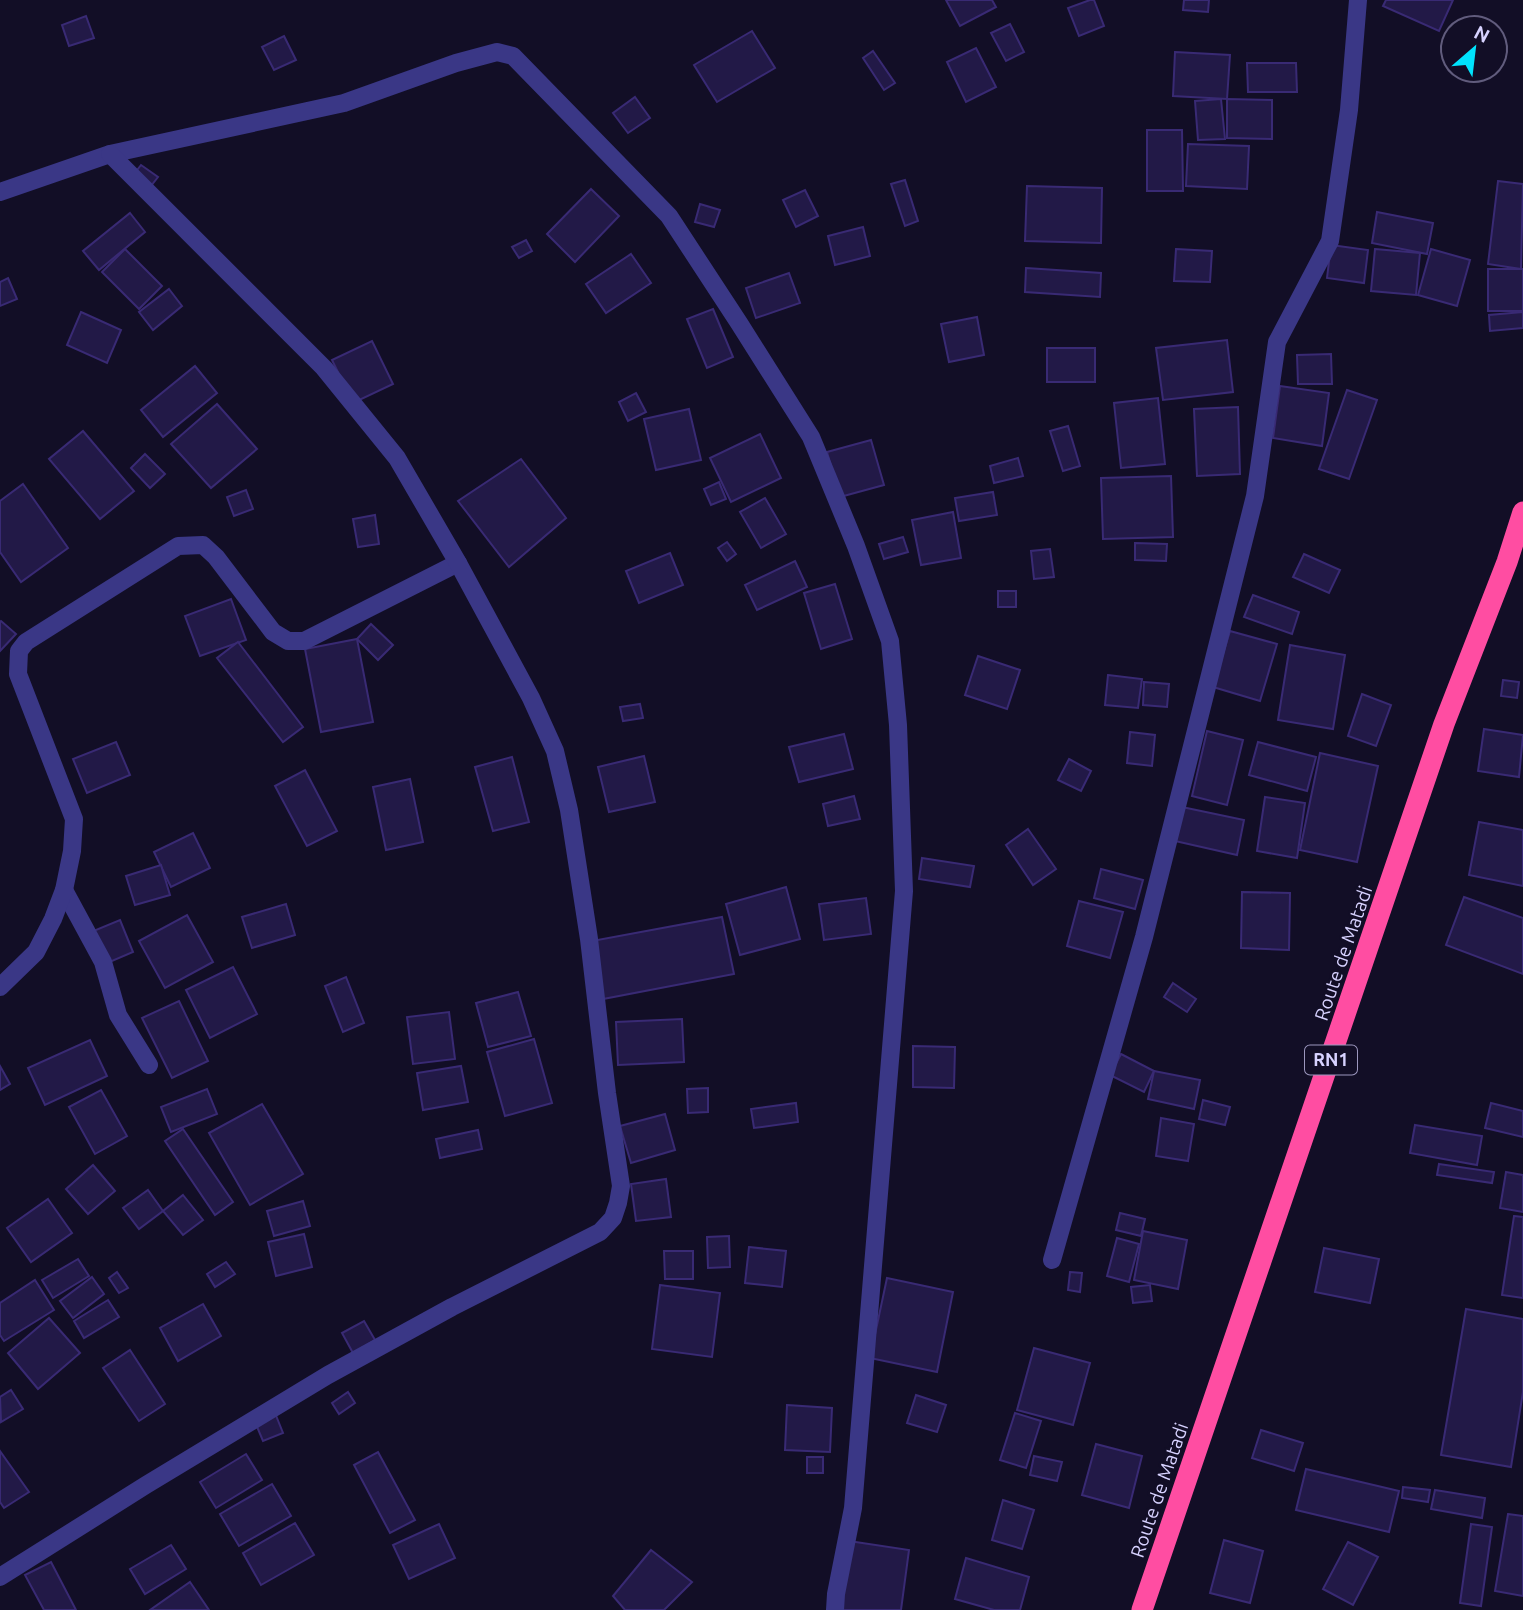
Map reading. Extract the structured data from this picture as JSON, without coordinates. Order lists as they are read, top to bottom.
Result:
{
  "streets": {
    "highway": ["Route de Matadi", "RN1"]
  },
  "north": "top right"
}
